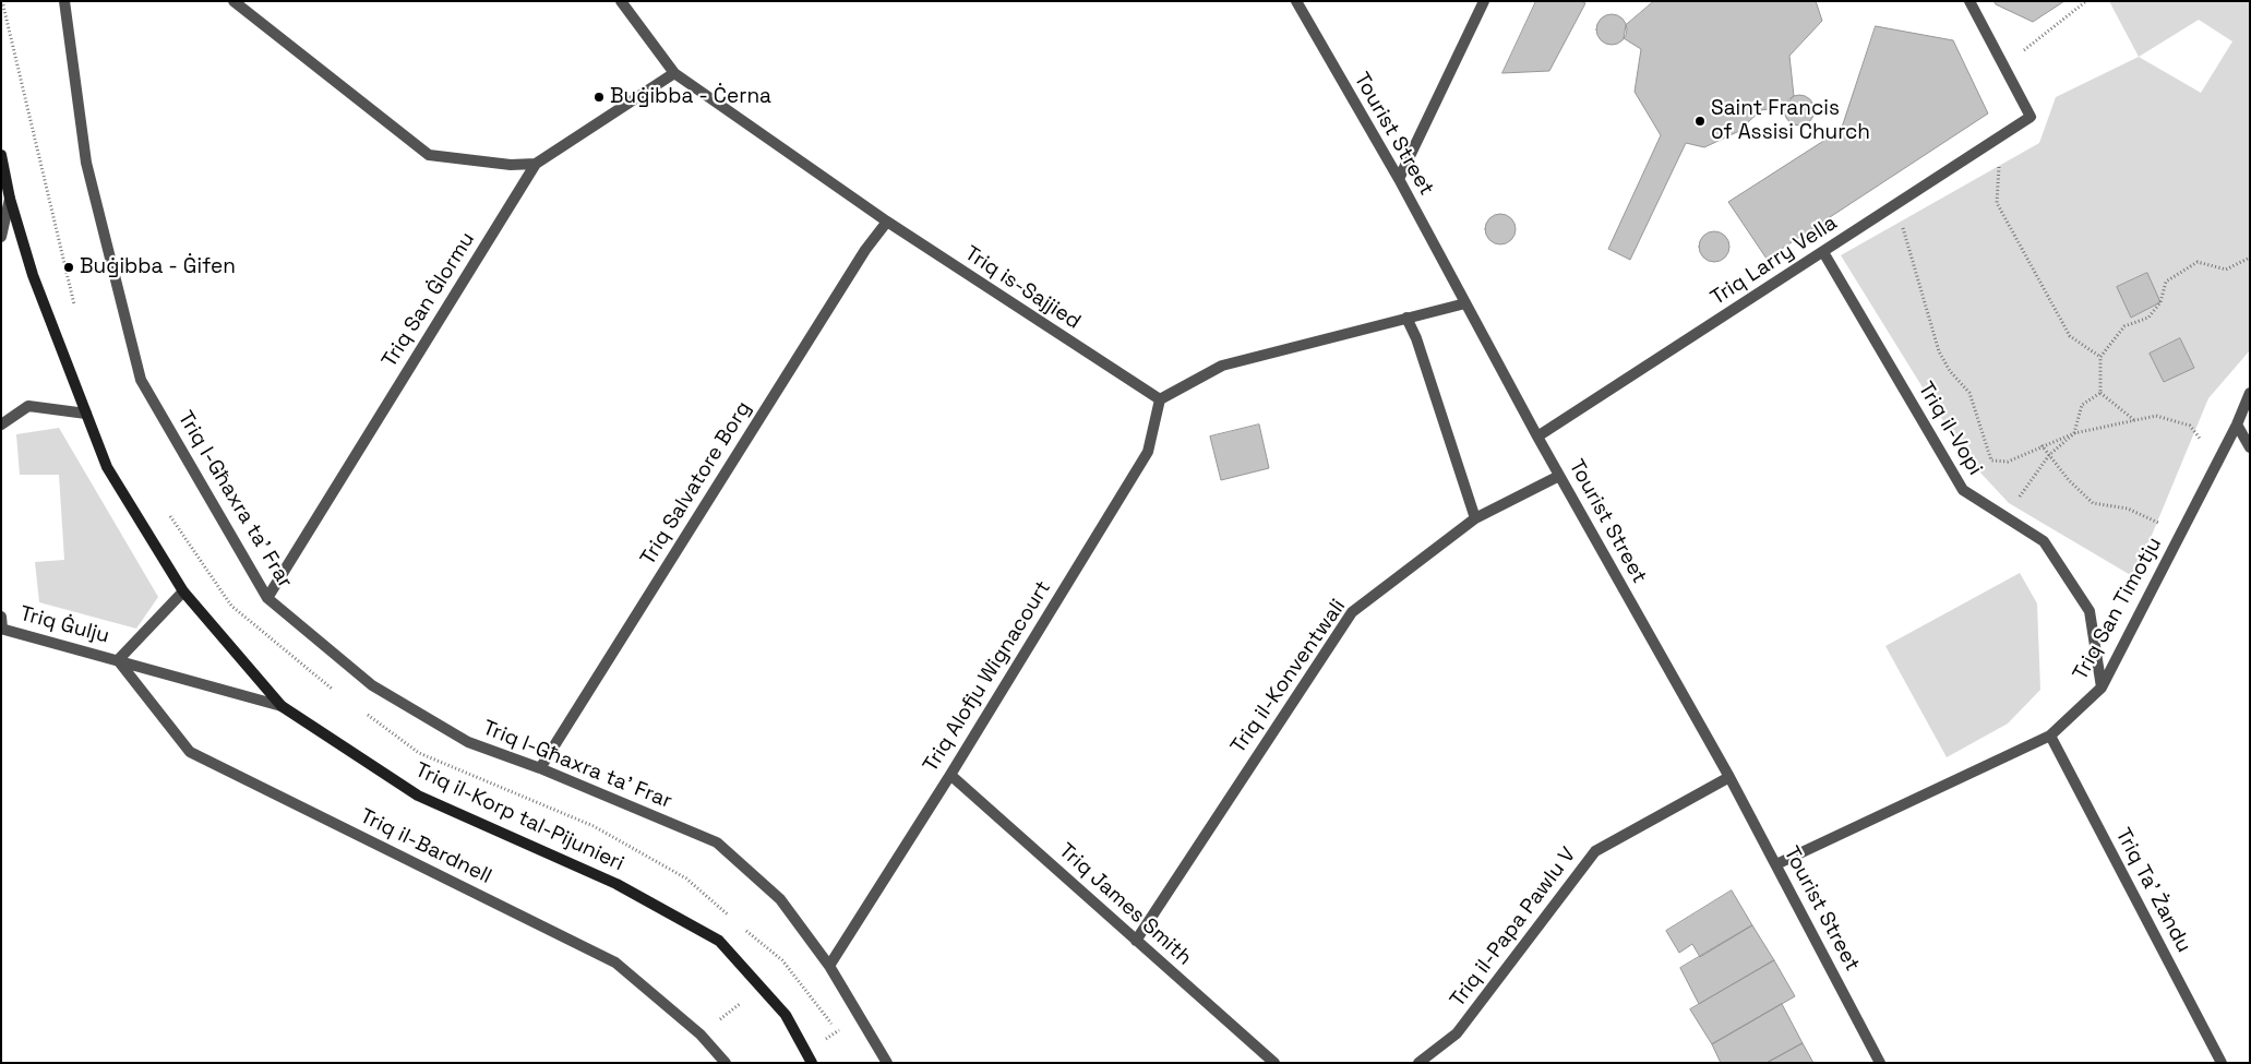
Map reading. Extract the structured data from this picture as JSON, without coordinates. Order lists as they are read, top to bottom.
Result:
{
  "streets": {
    "street": [
      "Tourist Street",
      "Triq Larry Vella",
      "Triq is-Sajjied",
      "Triq San Ġlormu",
      "Triq il-Vopi",
      "Triq Salvatore Borg",
      "Triq l-Għaxra ta' Frar",
      "Triq San Timotju",
      "Triq Ġulju",
      "Triq Alofju Wignacourt",
      "Triq il-Konventwali",
      "Triq il-Korp tal-Pijunieri",
      "Triq il-Bardnell",
      "Triq Ta' Żandu",
      "Triq James Smith",
      "Triq il-Papa Pawlu V"
    ]
  },
  "crossings": [
    ["Tourist Street", "Triq Larry Vella"],
    ["Tourist Street", "Triq San Timotju"],
    ["Tourist Street", "Triq il-Konventwali"],
    ["Tourist Street", "Triq il-Papa Pawlu V"],
    ["Triq Larry Vella", "Triq il-Vopi"],
    ["Triq is-Sajjied", "Triq San Ġlormu"],
    ["Triq is-Sajjied", "Triq Salvatore Borg"],
    ["Triq is-Sajjied", "Triq Alofju Wignacourt"],
    ["Triq San Ġlormu", "Triq l-Għaxra ta' Frar"],
    ["Triq il-Vopi", "Triq San Timotju"],
    ["Triq Salvatore Borg", "Triq l-Għaxra ta' Frar"],
    ["Triq l-Għaxra ta' Frar", "Triq Alofju Wignacourt"],
    ["Triq San Timotju", "Triq Ta' Żandu"],
    ["Triq Ġulju", "Triq il-Korp tal-Pijunieri"],
    ["Triq Ġulju", "Triq il-Bardnell"],
    ["Triq Alofju Wignacourt", "Triq James Smith"],
    ["Triq il-Konventwali", "Triq James Smith"]
  ],
  "places": ["Buġibba - Ċerna", "Saint Francis of Assisi Church", "Buġibba - Ġifen"]
}
